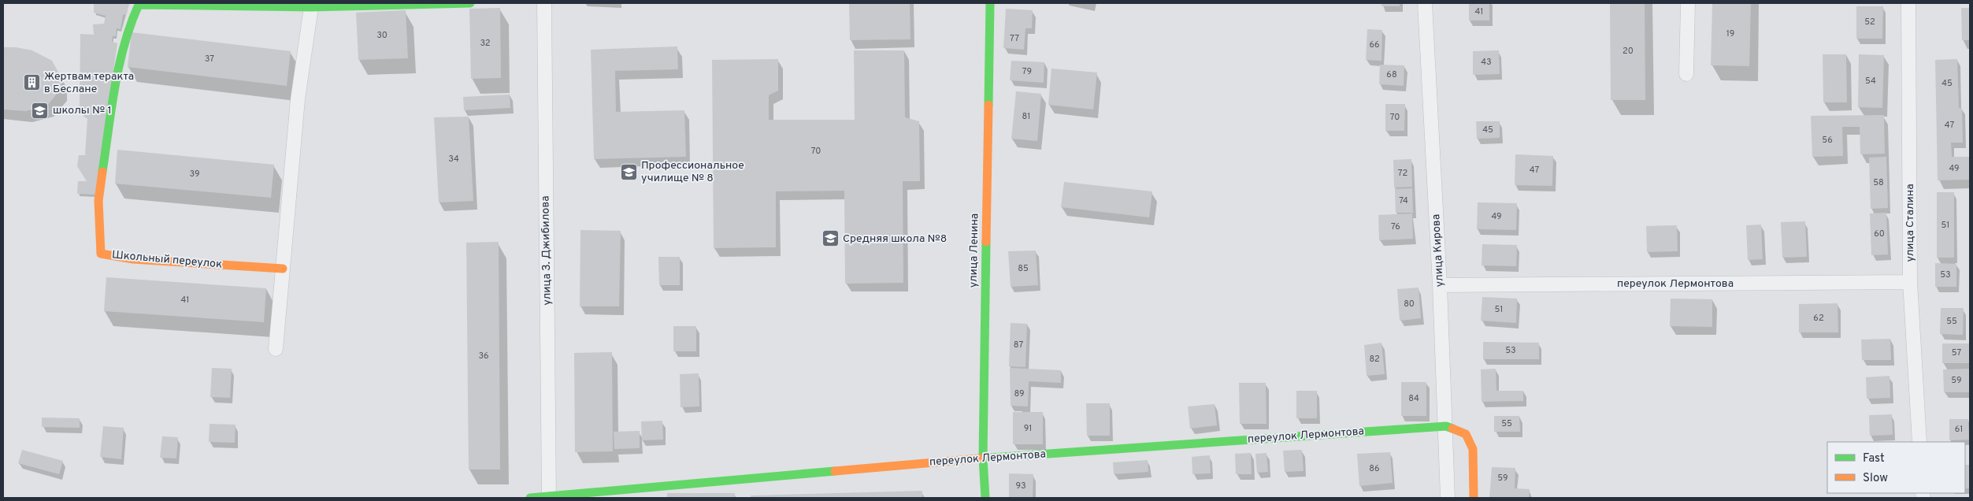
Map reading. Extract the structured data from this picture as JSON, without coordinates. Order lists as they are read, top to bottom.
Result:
{
  "streets": {
    "street": [
      "улица Сталина",
      "улица З. Джибилова",
      "улица Ленина",
      "улица Кирова",
      "Школьный переулок",
      "переулок Лермонтова"
    ]
  },
  "crossings": [
    ["улица Сталина", "переулок Лермонтова"],
    ["улица З. Джибилова", "переулок Лермонтова"],
    ["улица Ленина", "переулок Лермонтова"],
    ["улица Кирова", "переулок Лермонтова"]
  ],
  "places": {
    "building": ["Жертвам теракта в Беслане"],
    "school or university": ["школы № 1", "Профессиональное училище № 8", "Средняя школа №8"]
  },
  "house_numbers": [
    "41",
    "52",
    "19",
    "30",
    "77",
    "32",
    "66",
    "20",
    "37",
    "43",
    "79",
    "68",
    "54",
    "45",
    "81",
    "70",
    "47",
    "45",
    "56",
    "70",
    "34",
    "49",
    "47",
    "72",
    "39",
    "58",
    "74",
    "49",
    "51",
    "76",
    "60",
    "85",
    "53",
    "41",
    "80",
    "51",
    "62",
    "55",
    "87",
    "53",
    "57",
    "36",
    "82",
    "59",
    "89",
    "84",
    "55",
    "91",
    "61",
    "86",
    "59",
    "93"
  ],
  "legend": ["Fast", "Slow"]
}
